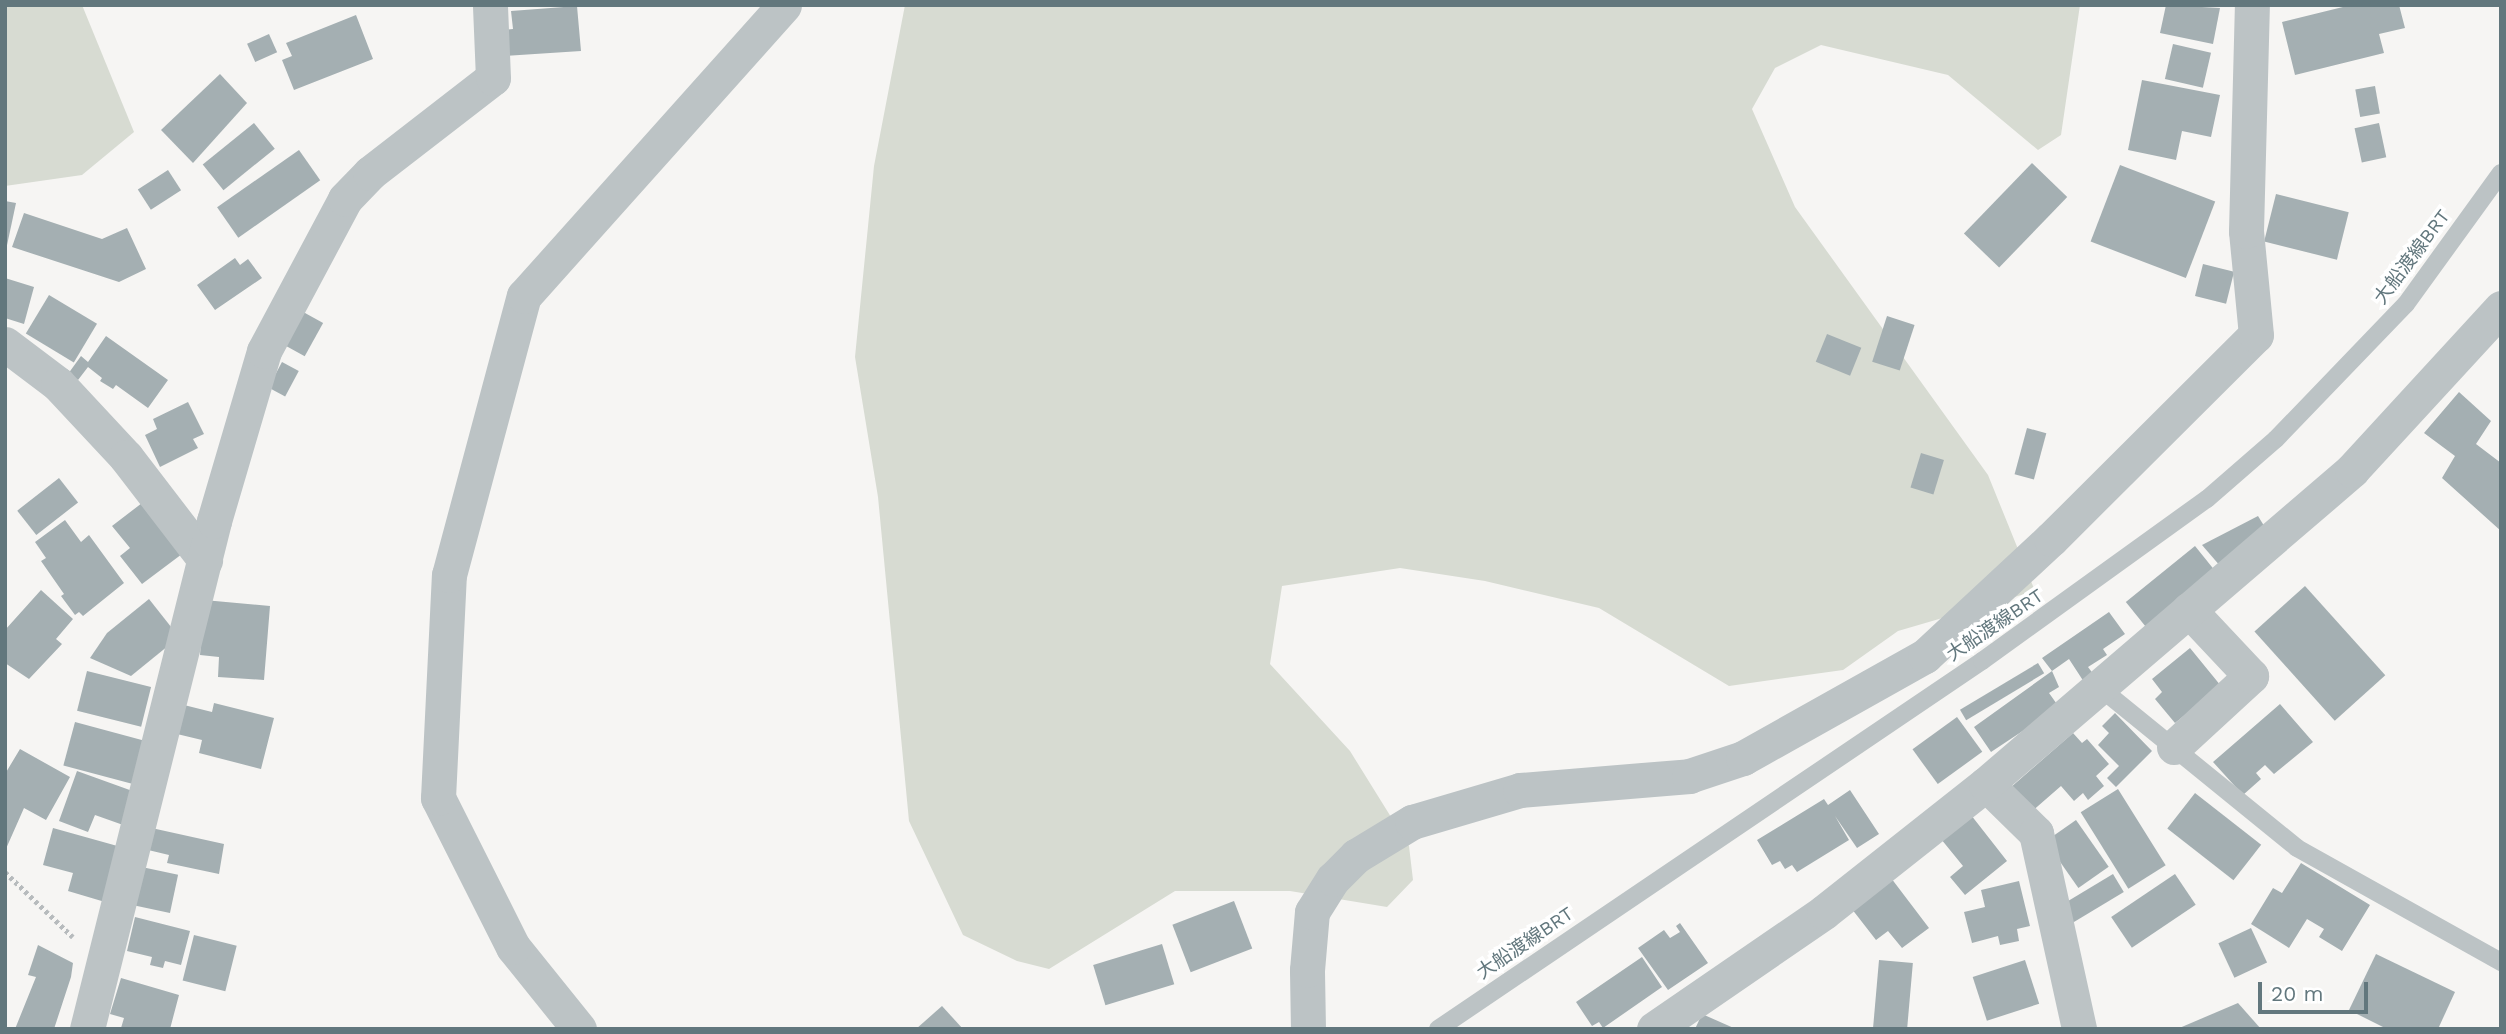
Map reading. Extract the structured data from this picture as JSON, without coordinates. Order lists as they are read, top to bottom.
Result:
{
  "streets": {
    "lane": ["大船渡線BRT"]
  },
  "scale_bar": "20 m"
}
